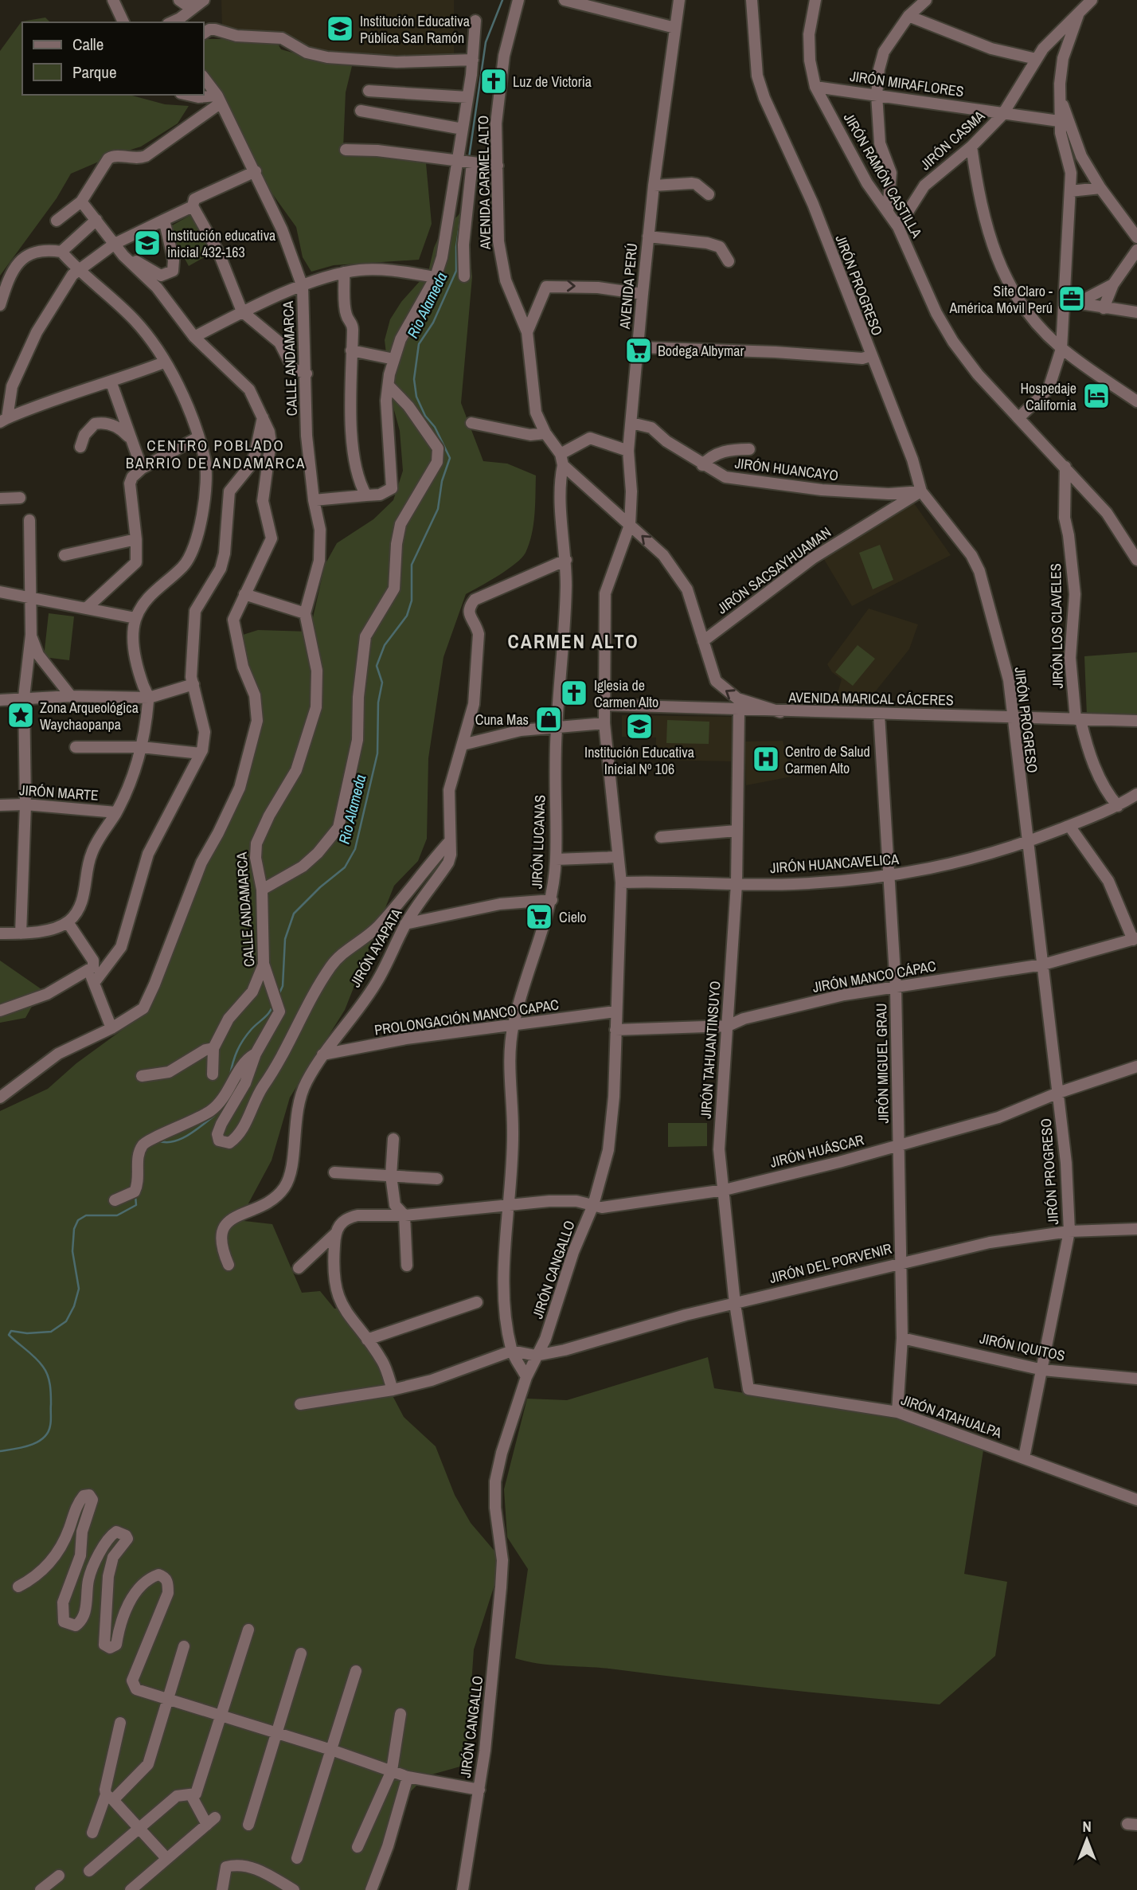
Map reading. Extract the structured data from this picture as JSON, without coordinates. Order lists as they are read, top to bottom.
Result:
{
  "streets": {
    "street": [
      "JIRÓN MIRAFLORES",
      "JIRÓN CASMA",
      "JIRÓN RAMÓN CASTILLA",
      "AVENIDA CARMEL ALTO",
      "JIRÓN PROGRESO",
      "AVENIDA PERÚ",
      "CALLE ANDAMARCA",
      "JIRÓN HUANCAYO",
      "JIRÓN SACSAYHUAMAN",
      "JIRÓN LOS CLAVELES",
      "AVENIDA MARICAL CÁCERES",
      "JIRÓN MARTE",
      "JIRÓN LUCANAS",
      "JIRÓN HUANCAVELICA",
      "JIRÓN AYAPATA",
      "JIRÓN MANCO CÁPAC",
      "PROLONGACIÓN MANCO CAPAC",
      "JIRÓN TAHUANTINSUYO",
      "JIRÓN MIGUEL GRAU",
      "JIRÓN HUÁSCAR",
      "JIRÓN DEL PORVENIR",
      "JIRÓN CANGALLO",
      "JIRÓN IQUITOS",
      "JIRÓN ATAHUALPA"
    ]
  },
  "crossings": [
    ["JIRÓN MIRAFLORES", "JIRÓN CASMA"],
    ["JIRÓN MIRAFLORES", "JIRÓN RAMÓN CASTILLA"],
    ["JIRÓN CASMA", "JIRÓN RAMÓN CASTILLA"],
    ["JIRÓN RAMÓN CASTILLA", "JIRÓN LOS CLAVELES"],
    ["AVENIDA CARMEL ALTO", "AVENIDA PERÚ"],
    ["AVENIDA CARMEL ALTO", "JIRÓN LUCANAS"],
    ["JIRÓN PROGRESO", "JIRÓN HUANCAYO"],
    ["JIRÓN PROGRESO", "JIRÓN SACSAYHUAMAN"],
    ["JIRÓN PROGRESO", "AVENIDA MARICAL CÁCERES"],
    ["JIRÓN PROGRESO", "JIRÓN HUANCAVELICA"],
    ["JIRÓN PROGRESO", "JIRÓN MANCO CÁPAC"],
    ["JIRÓN PROGRESO", "JIRÓN HUÁSCAR"],
    ["JIRÓN PROGRESO", "JIRÓN DEL PORVENIR"],
    ["JIRÓN PROGRESO", "JIRÓN IQUITOS"],
    ["JIRÓN PROGRESO", "JIRÓN ATAHUALPA"],
    ["AVENIDA PERÚ", "JIRÓN HUANCAYO"],
    ["AVENIDA PERÚ", "AVENIDA MARICAL CÁCERES"],
    ["AVENIDA PERÚ", "JIRÓN CANGALLO"],
    ["CALLE ANDAMARCA", "JIRÓN AYAPATA"],
    ["JIRÓN HUANCAYO", "JIRÓN SACSAYHUAMAN"],
    ["JIRÓN LOS CLAVELES", "AVENIDA MARICAL CÁCERES"],
    ["AVENIDA MARICAL CÁCERES", "JIRÓN TAHUANTINSUYO"],
    ["AVENIDA MARICAL CÁCERES", "JIRÓN MIGUEL GRAU"],
    ["AVENIDA MARICAL CÁCERES", "JIRÓN CANGALLO"],
    ["JIRÓN LUCANAS", "JIRÓN AYAPATA"],
    ["JIRÓN LUCANAS", "PROLONGACIÓN MANCO CAPAC"],
    ["JIRÓN LUCANAS", "JIRÓN HUÁSCAR"],
    ["JIRÓN LUCANAS", "JIRÓN CANGALLO"],
    ["JIRÓN HUANCAVELICA", "JIRÓN TAHUANTINSUYO"],
    ["JIRÓN HUANCAVELICA", "JIRÓN MIGUEL GRAU"],
    ["JIRÓN HUANCAVELICA", "JIRÓN CANGALLO"],
    ["JIRÓN AYAPATA", "PROLONGACIÓN MANCO CAPAC"],
    ["JIRÓN MANCO CÁPAC", "JIRÓN TAHUANTINSUYO"],
    ["JIRÓN MANCO CÁPAC", "JIRÓN MIGUEL GRAU"],
    ["JIRÓN MANCO CÁPAC", "JIRÓN CANGALLO"],
    ["PROLONGACIÓN MANCO CAPAC", "JIRÓN CANGALLO"],
    ["JIRÓN TAHUANTINSUYO", "JIRÓN HUÁSCAR"],
    ["JIRÓN TAHUANTINSUYO", "JIRÓN DEL PORVENIR"],
    ["JIRÓN TAHUANTINSUYO", "JIRÓN ATAHUALPA"],
    ["JIRÓN MIGUEL GRAU", "JIRÓN HUÁSCAR"],
    ["JIRÓN MIGUEL GRAU", "JIRÓN DEL PORVENIR"],
    ["JIRÓN MIGUEL GRAU", "JIRÓN IQUITOS"],
    ["JIRÓN MIGUEL GRAU", "JIRÓN ATAHUALPA"],
    ["JIRÓN HUÁSCAR", "JIRÓN CANGALLO"],
    ["JIRÓN DEL PORVENIR", "JIRÓN CANGALLO"]
  ],
  "districts": ["CENTRO POBLADO BARRIO DE ANDAMARCA", "CARMEN ALTO"],
  "water": ["Rio Alameda"],
  "places": {
    "school or university": ["Institución Educativa Pública San Ramón", "Institución educativa inicial 432-163", "Institución Educativa Inicial Nº 106"],
    "church": ["Luz de Victoria", "Iglesia de Carmen Alto"],
    "office": ["Site Claro - América Móvil Perú"],
    "supermarket": ["Bodega Albymar", "Cielo"],
    "hotel": ["Hospedaje California"],
    "place": ["Zona Arqueológica Waychaopanpa"],
    "shop": ["Cuna Mas"],
    "hospital": ["Centro de Salud Carmen Alto"]
  },
  "legend": ["Calle", "Parque"],
  "north": "top"
}
